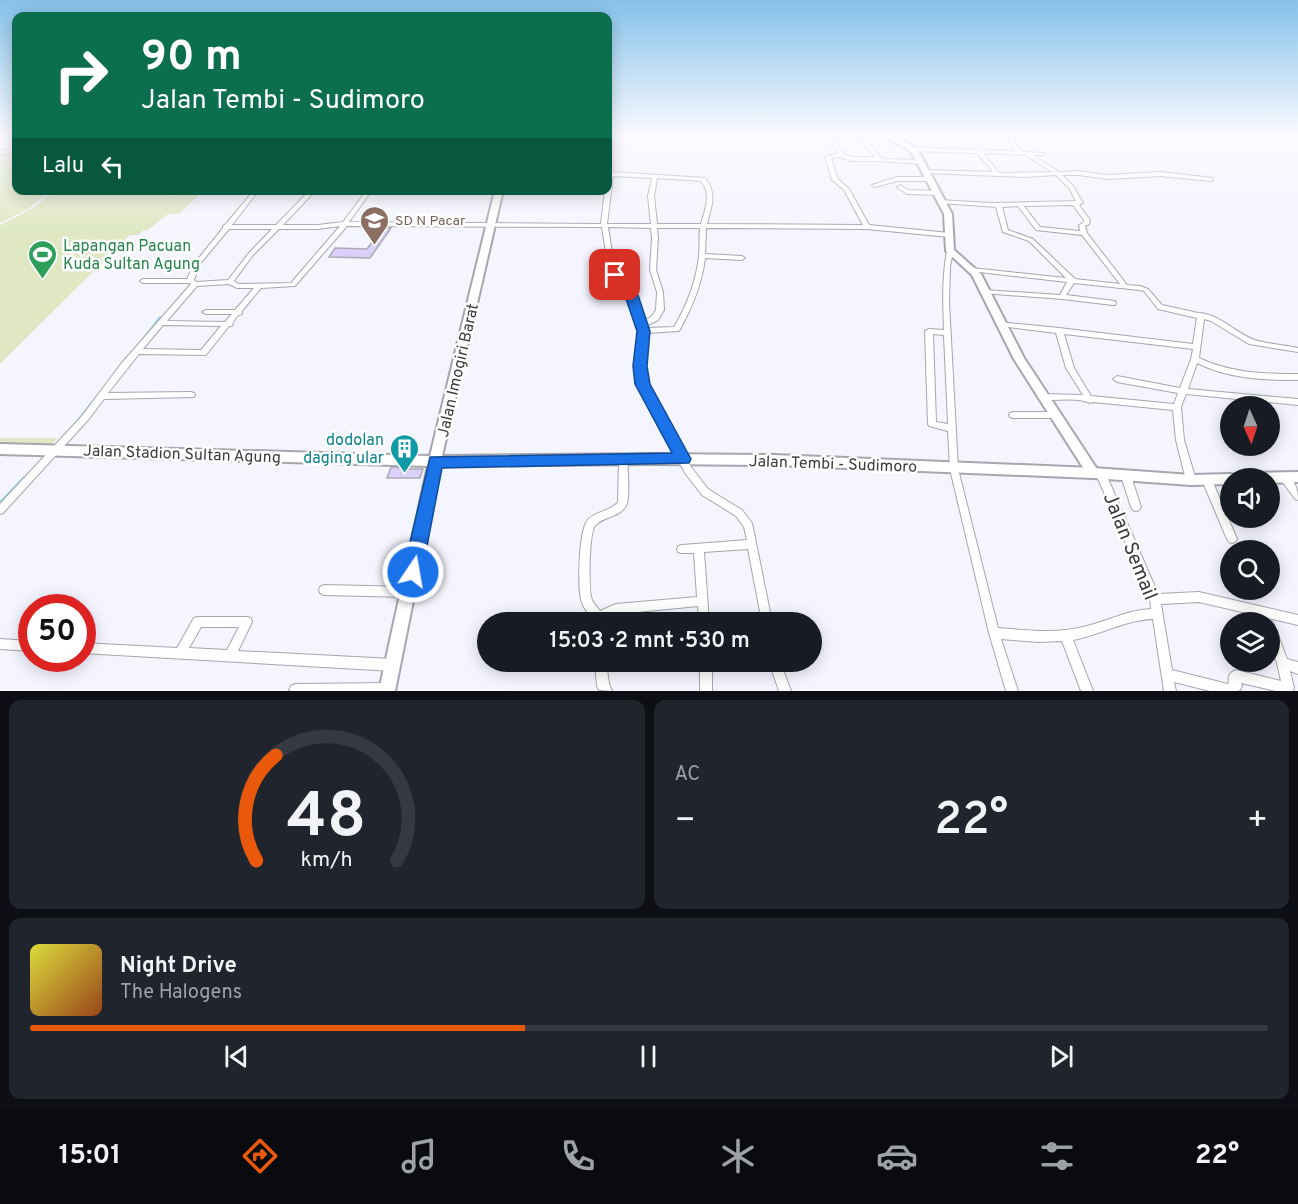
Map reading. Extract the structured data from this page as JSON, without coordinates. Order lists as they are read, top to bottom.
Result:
{
  "streets": {
    "main road": ["Jalan Imogiri Barat", "Jalan Stadion Sultan Agung", "Jalan Tembi - Sudimoro"],
    "street": ["Jalan Semail"]
  },
  "crossings": [
    ["Jalan Imogiri Barat", "Jalan Stadion Sultan Agung"],
    ["Jalan Imogiri Barat", "Jalan Tembi - Sudimoro"],
    ["Jalan Stadion Sultan Agung", "Jalan Tembi - Sudimoro"],
    ["Jalan Tembi - Sudimoro", "Jalan Semail"]
  ],
  "places": {
    "school or university": ["SD N Pacar"],
    "sports": ["Lapangan Pacuan Kuda Sultan Agung"],
    "building": ["dodolan daging ular"]
  },
  "north": "bottom",
  "page": {
    "turn": ["90 m", "Jalan Tembi - Sudimoro"],
    "then": "Lalu",
    "limit": "50",
    "trip": "15:03 · 2 mnt · 530 m",
    "tile": "AC",
    "heat": ["−", "22°", "+"],
    "song": ["Night Drive", "The Halogens"],
    "tabs": ["15:01", "22°"],
    "gauge": ["48", "km/h"]
  }
}
